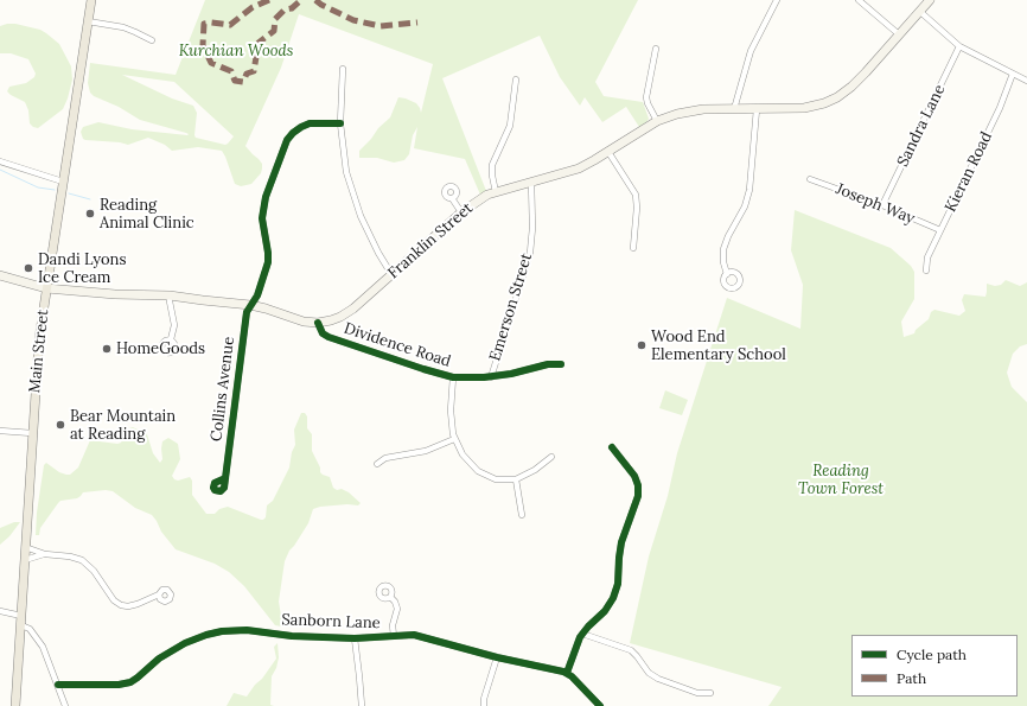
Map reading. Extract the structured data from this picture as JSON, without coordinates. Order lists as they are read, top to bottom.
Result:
{
  "streets": {
    "main road": ["Franklin Street", "Main Street"],
    "street": [
      "Sandra Lane",
      "Kieran Road",
      "Joseph Way",
      "Emerson Street",
      "Dividence Road",
      "Collins Avenue",
      "Sanborn Lane"
    ]
  },
  "crossings": [
    ["Sandra Lane", "Joseph Way"],
    ["Kieran Road", "Joseph Way"],
    ["Franklin Street", "Emerson Street"],
    ["Franklin Street", "Dividence Road"],
    ["Franklin Street", "Main Street"],
    ["Franklin Street", "Collins Avenue"],
    ["Emerson Street", "Dividence Road"]
  ],
  "parks": ["Kurchian Woods", "Reading Town Forest"],
  "places": [
    "Reading Animal Clinic",
    "Dandi Lyons Ice Cream",
    "Wood End Elementary School",
    "HomeGoods",
    "Bear Mountain at Reading"
  ],
  "legend": ["Cycle path", "Path"]
}
